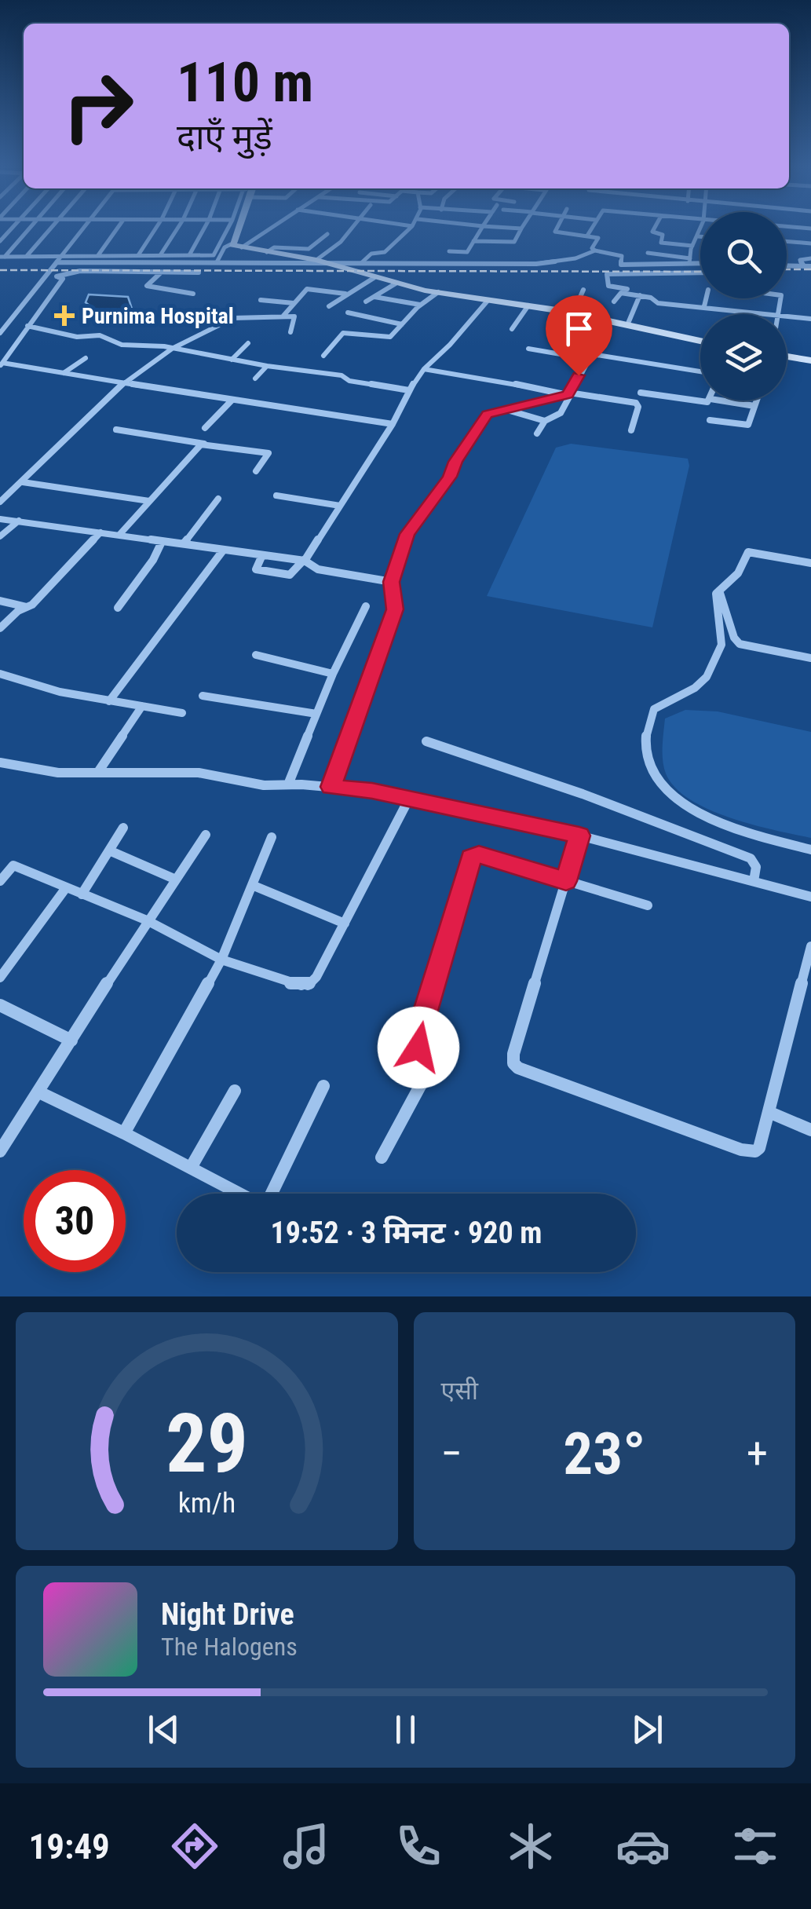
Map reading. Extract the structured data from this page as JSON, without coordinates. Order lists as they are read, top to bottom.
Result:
{
  "places": {
    "health": ["Purnima Hospital"]
  },
  "page": {
    "turn": ["110 m", "दाएँ मुड़ें"],
    "limit": "30",
    "trip": "19:52 · 3 मिनट · 920 m",
    "tile": "एसी",
    "heat": ["−", "23°", "+"],
    "song": ["Night Drive", "The Halogens"],
    "tabs": "19:49",
    "gauge": ["29", "km/h"]
  }
}
